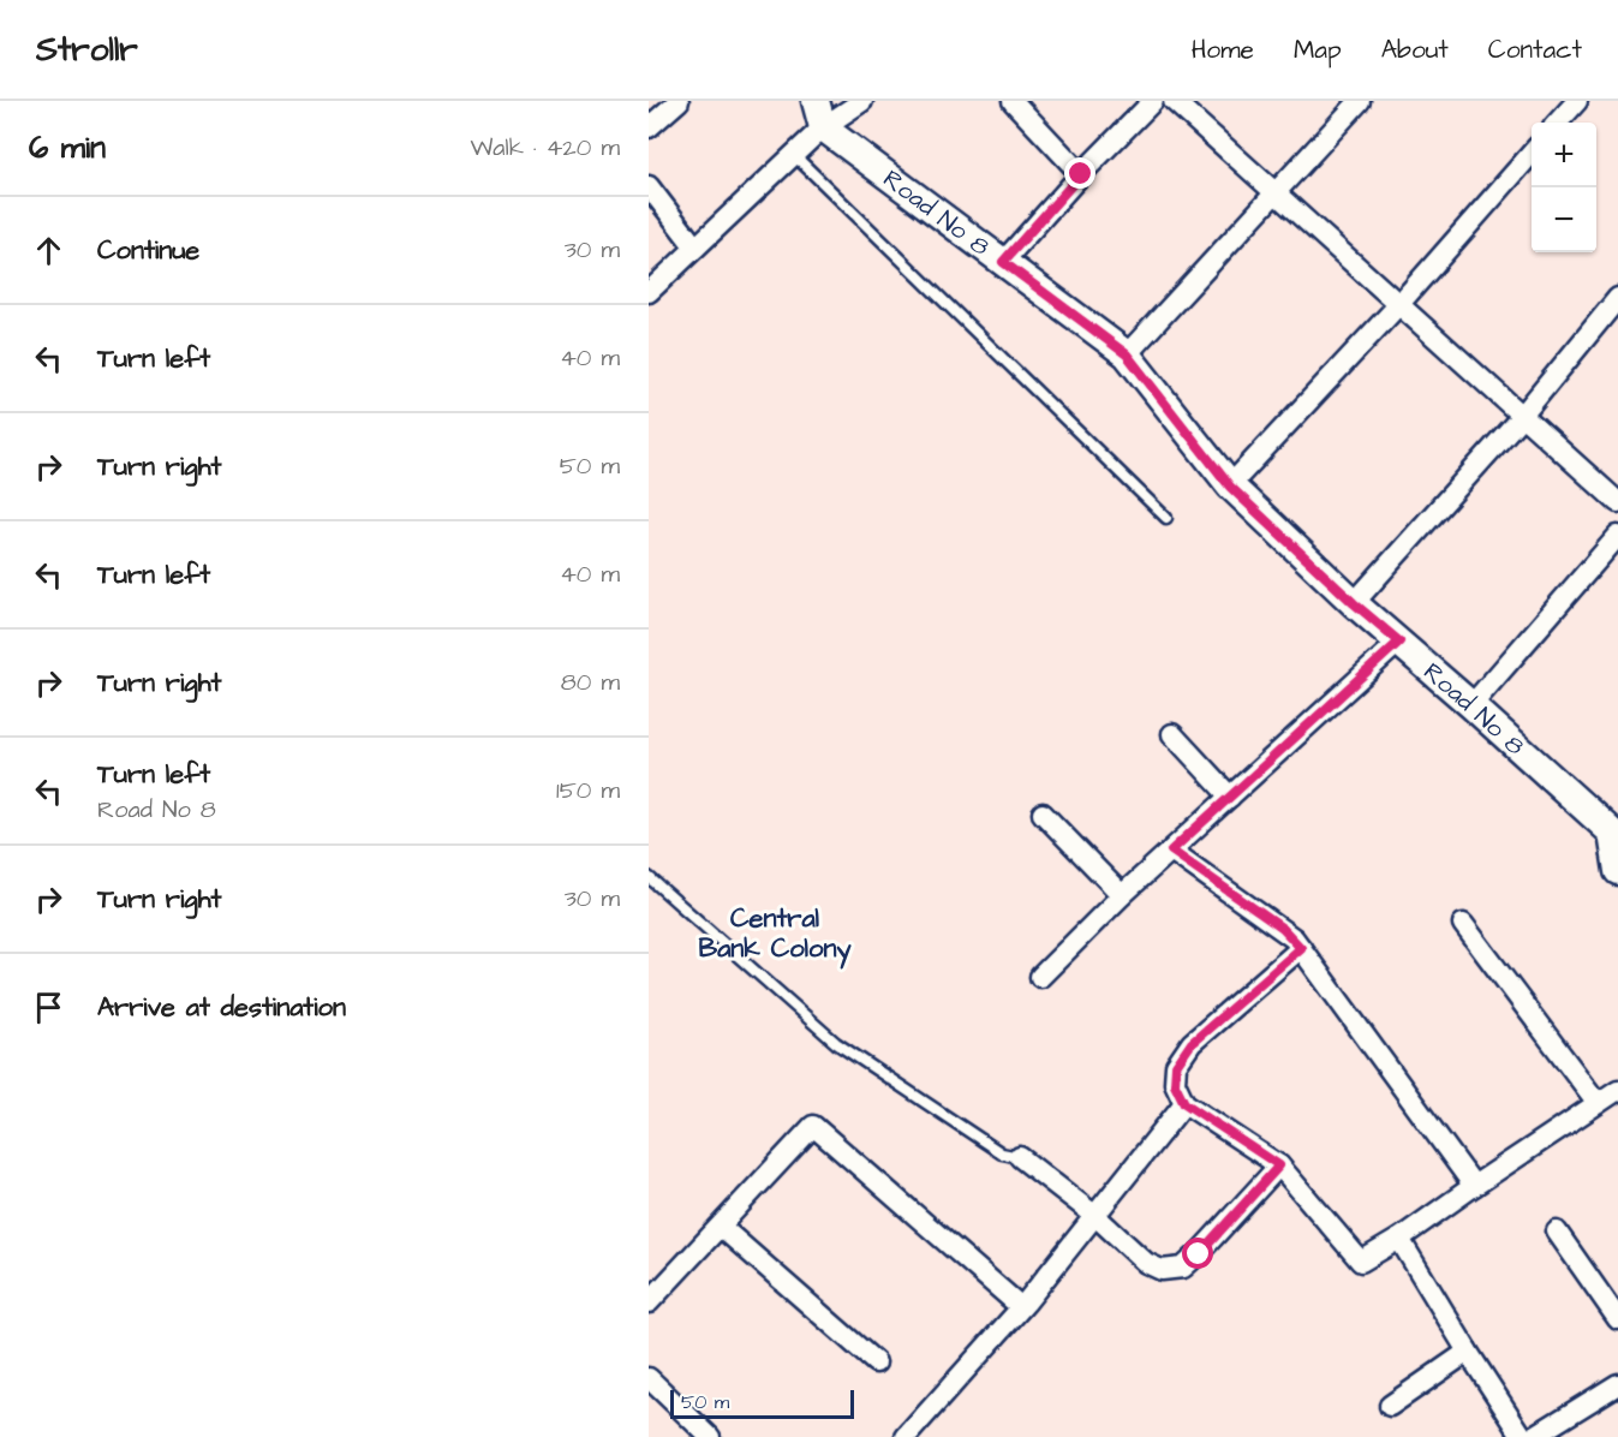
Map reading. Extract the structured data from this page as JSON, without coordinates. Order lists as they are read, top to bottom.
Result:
{
  "streets": {
    "street": ["Road No 8"]
  },
  "districts": ["Central Bank Colony"],
  "scale_bar": "50 m",
  "page": {
    "header": "Strollr",
    "nav": [
      "Home",
      "Map",
      "About",
      "Contact"
    ],
    "heading": ["6 min", "Walk · 420 m"],
    "map_buttons": ["+", "−"],
    "list": [
      ["Continue", "30 m"],
      ["Turn left", "40 m"],
      ["Turn right", "50 m"],
      ["Turn left", "40 m"],
      ["Turn right", "80 m"],
      ["Turn left", "Road No 8", "150 m"],
      ["Turn right", "30 m"],
      "Arrive at destination"
    ],
    "scale": "50 m"
  }
}
